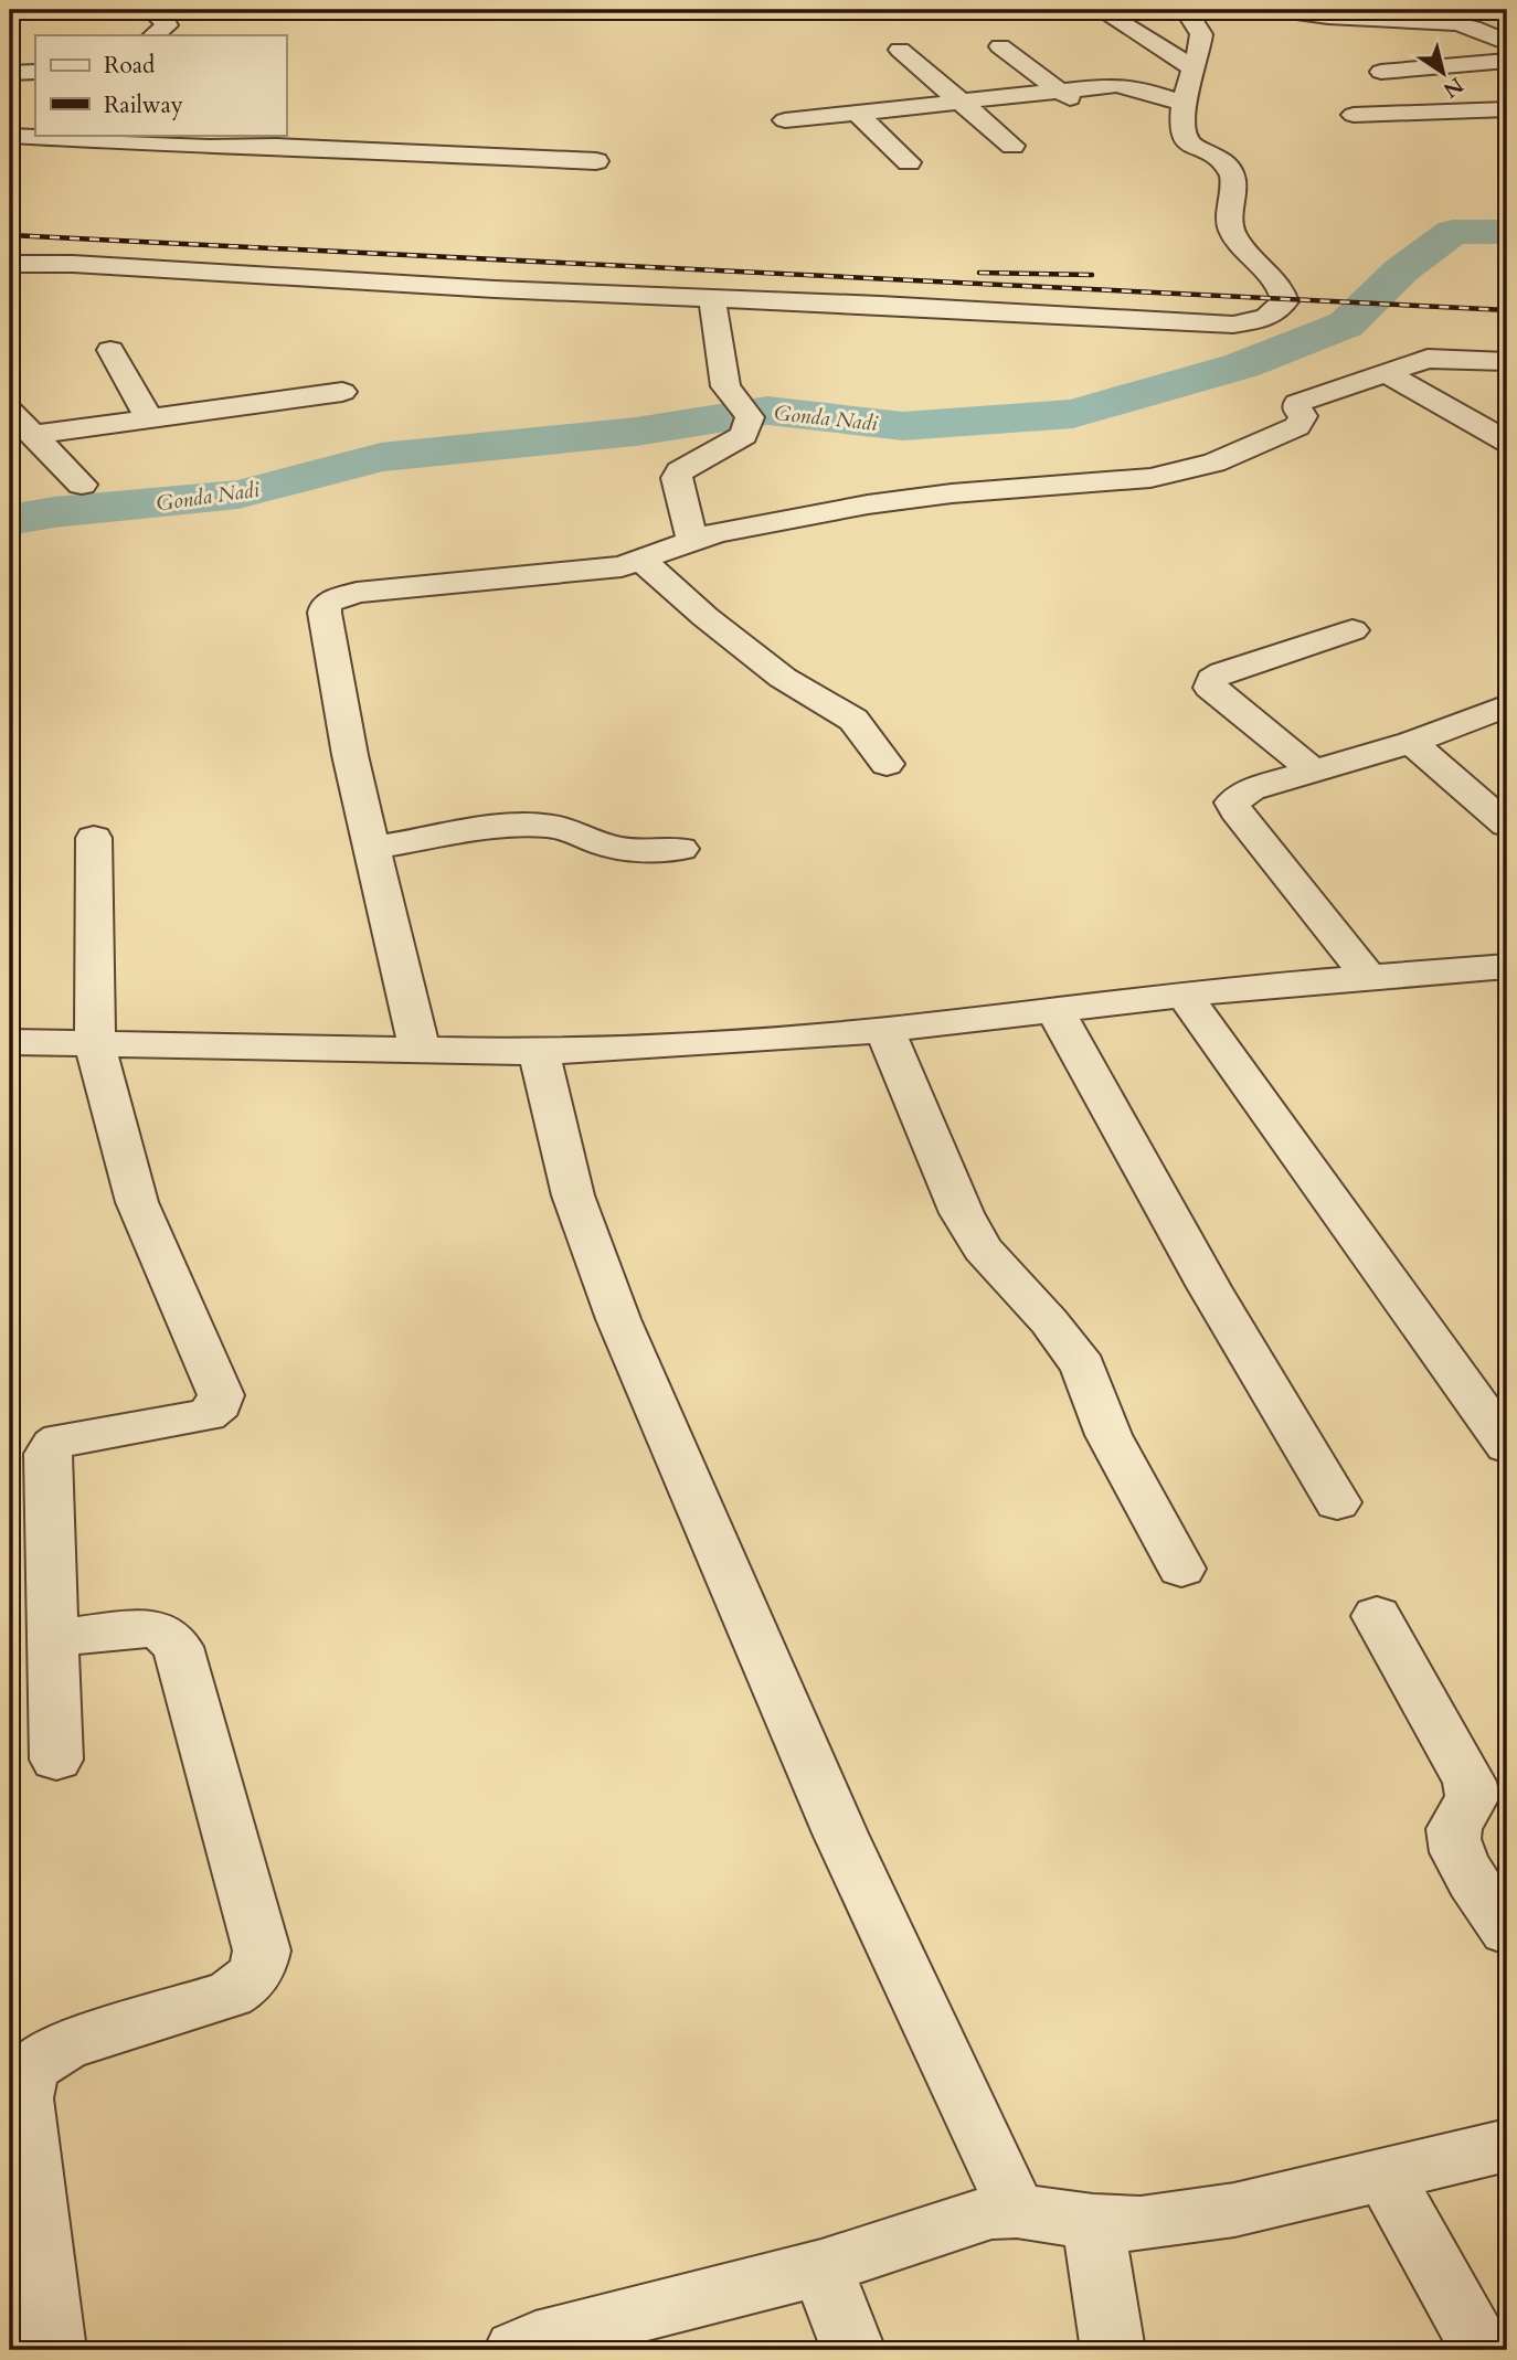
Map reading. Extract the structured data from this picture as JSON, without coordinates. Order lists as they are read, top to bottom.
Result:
{
  "water": ["Gonda Nadi"],
  "legend": ["Road", "Railway"],
  "north": "bottom right"
}
